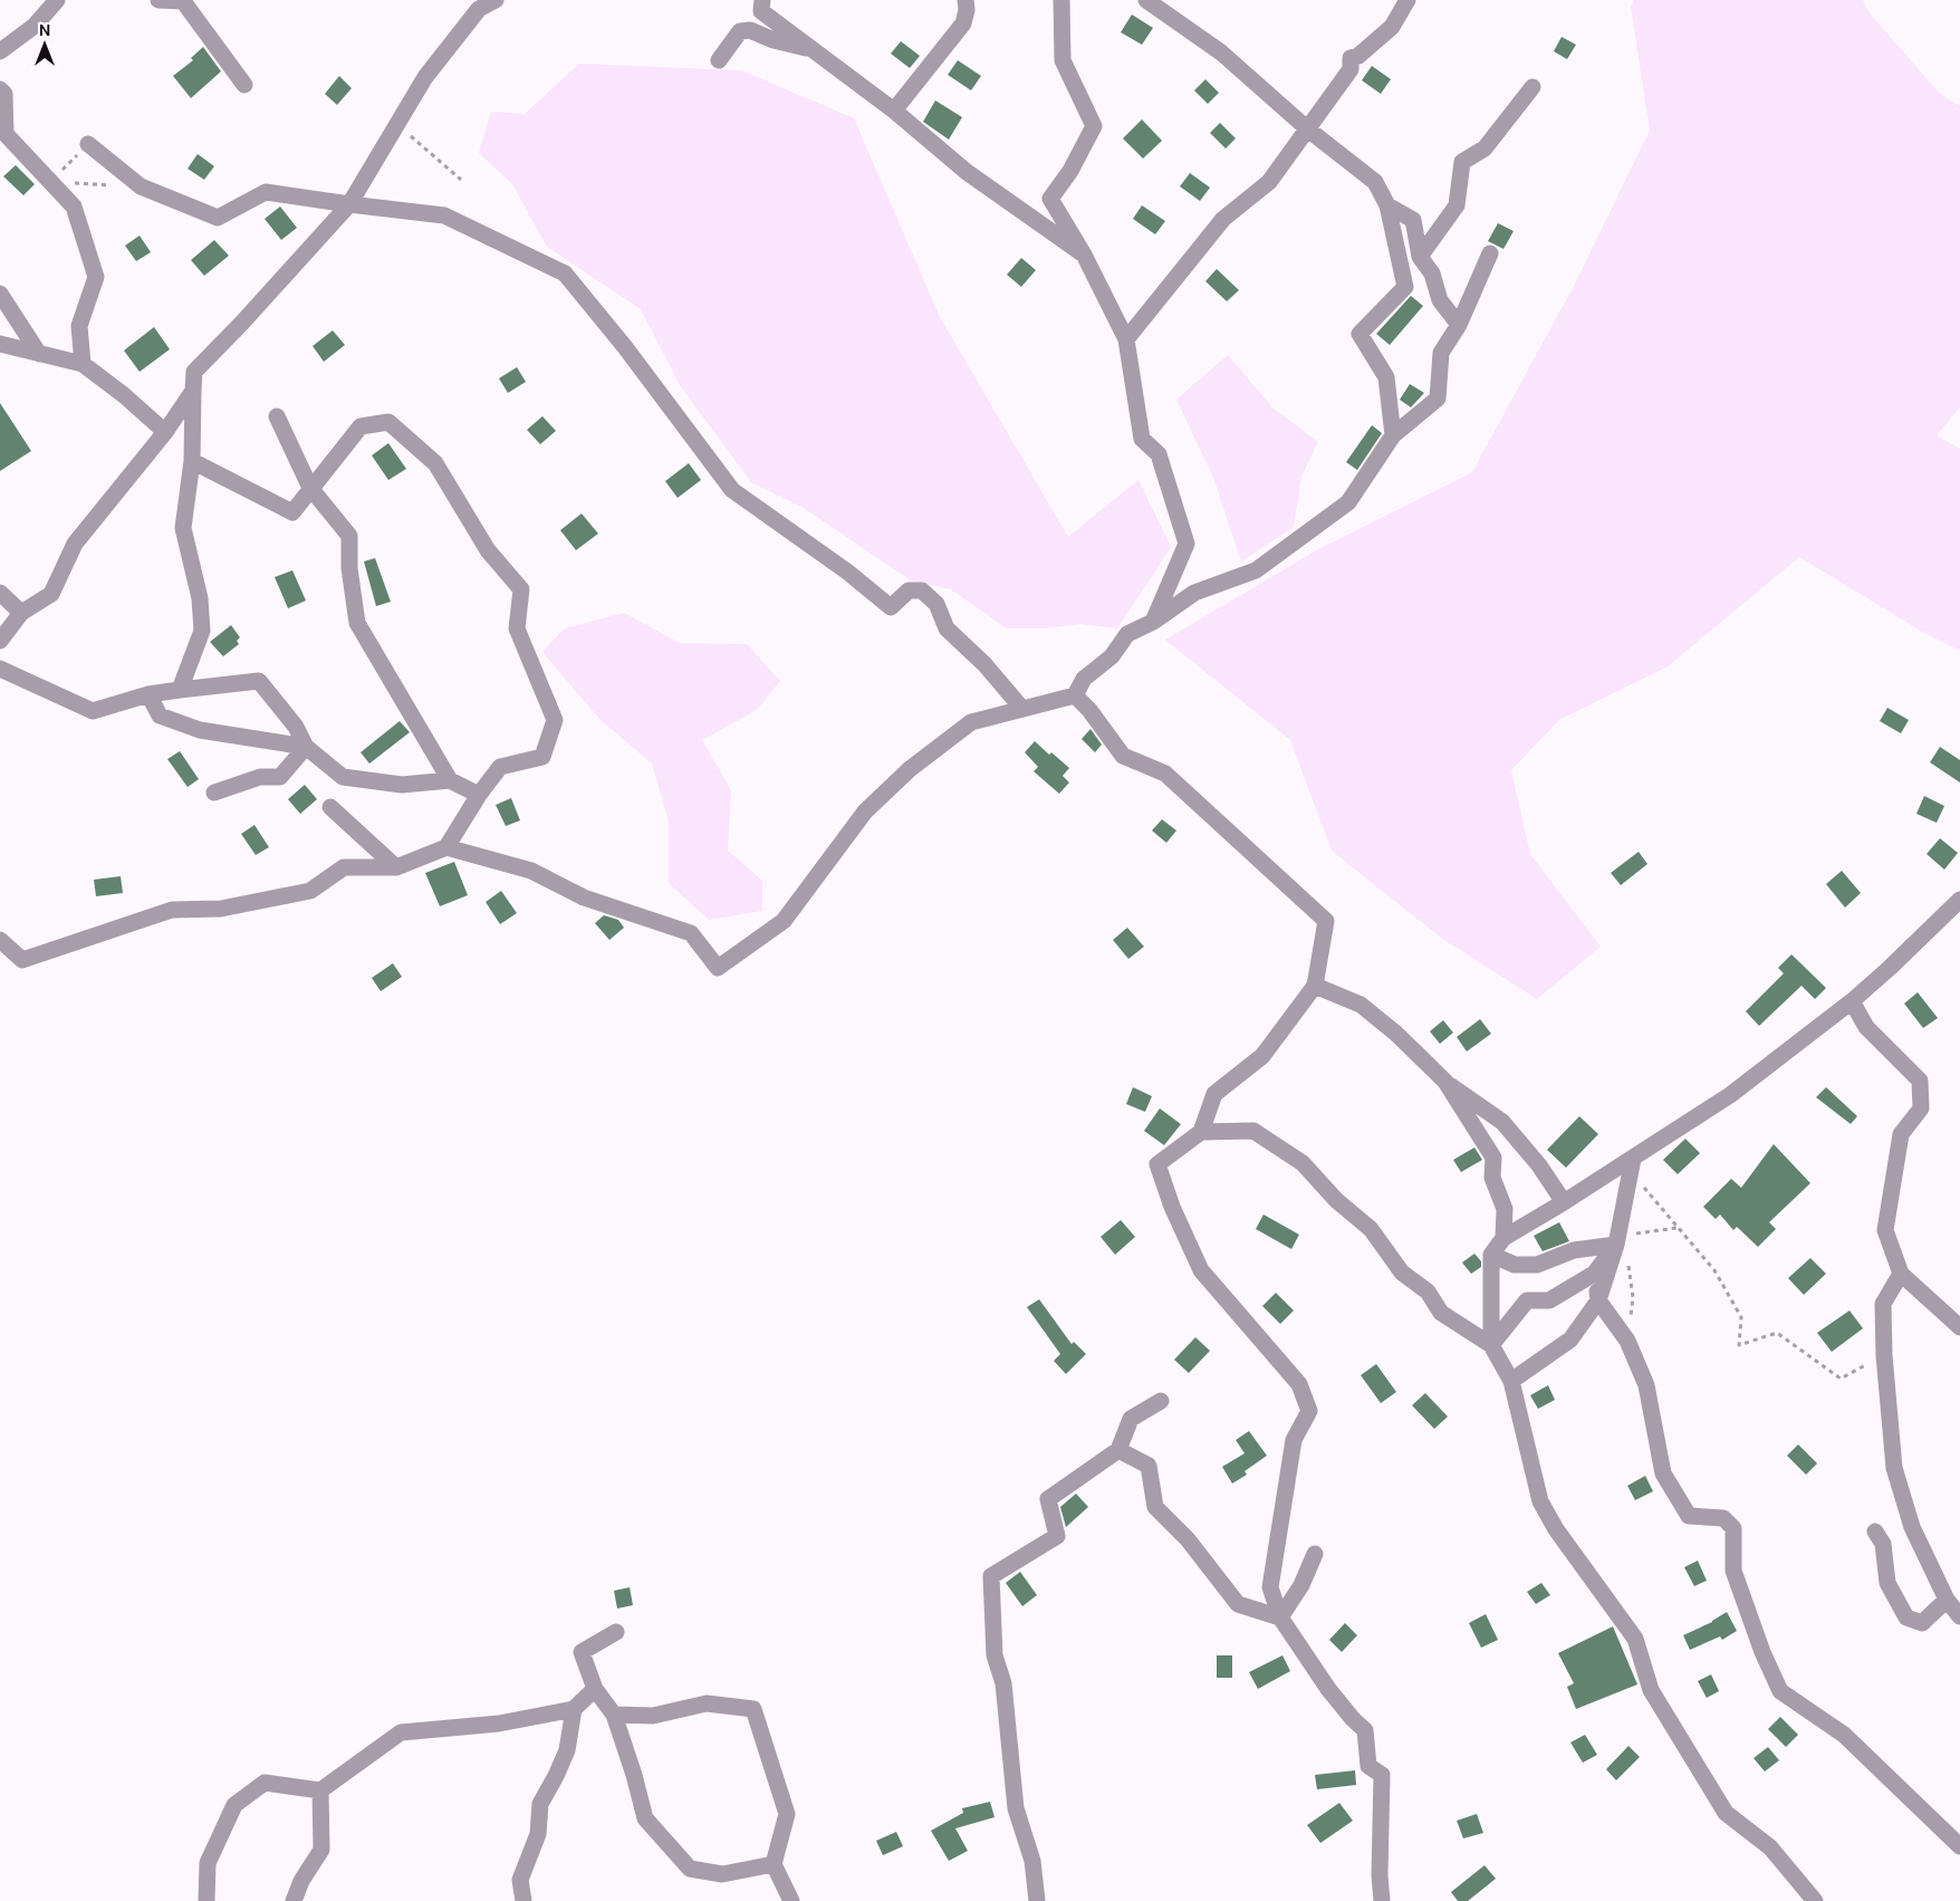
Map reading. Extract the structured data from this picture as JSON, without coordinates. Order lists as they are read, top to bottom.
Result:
{
  "north": "top"
}
